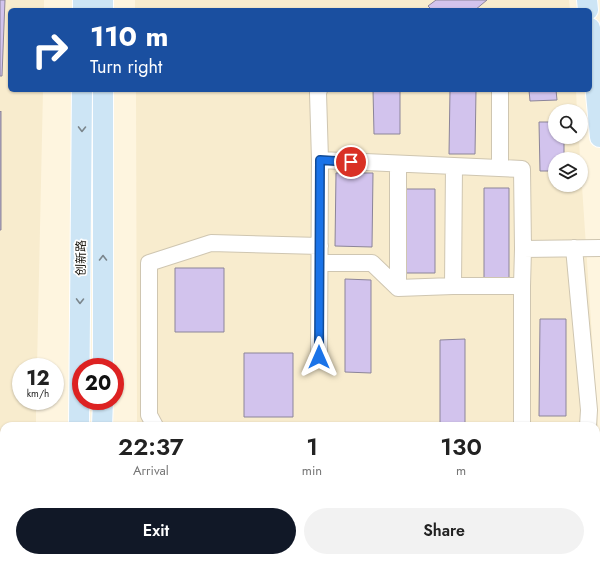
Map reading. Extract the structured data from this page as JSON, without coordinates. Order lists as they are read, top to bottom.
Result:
{
  "streets": {
    "main road": ["创新路"]
  },
  "page": {
    "turn": ["110 m", "Turn right"],
    "speed": "12 km/h",
    "limit": "20",
    "eta": [
      "22:37",
      "Arrival",
      "1",
      "min",
      "130",
      "m"
    ],
    "buttons": ["Exit", "Share"]
  }
}
